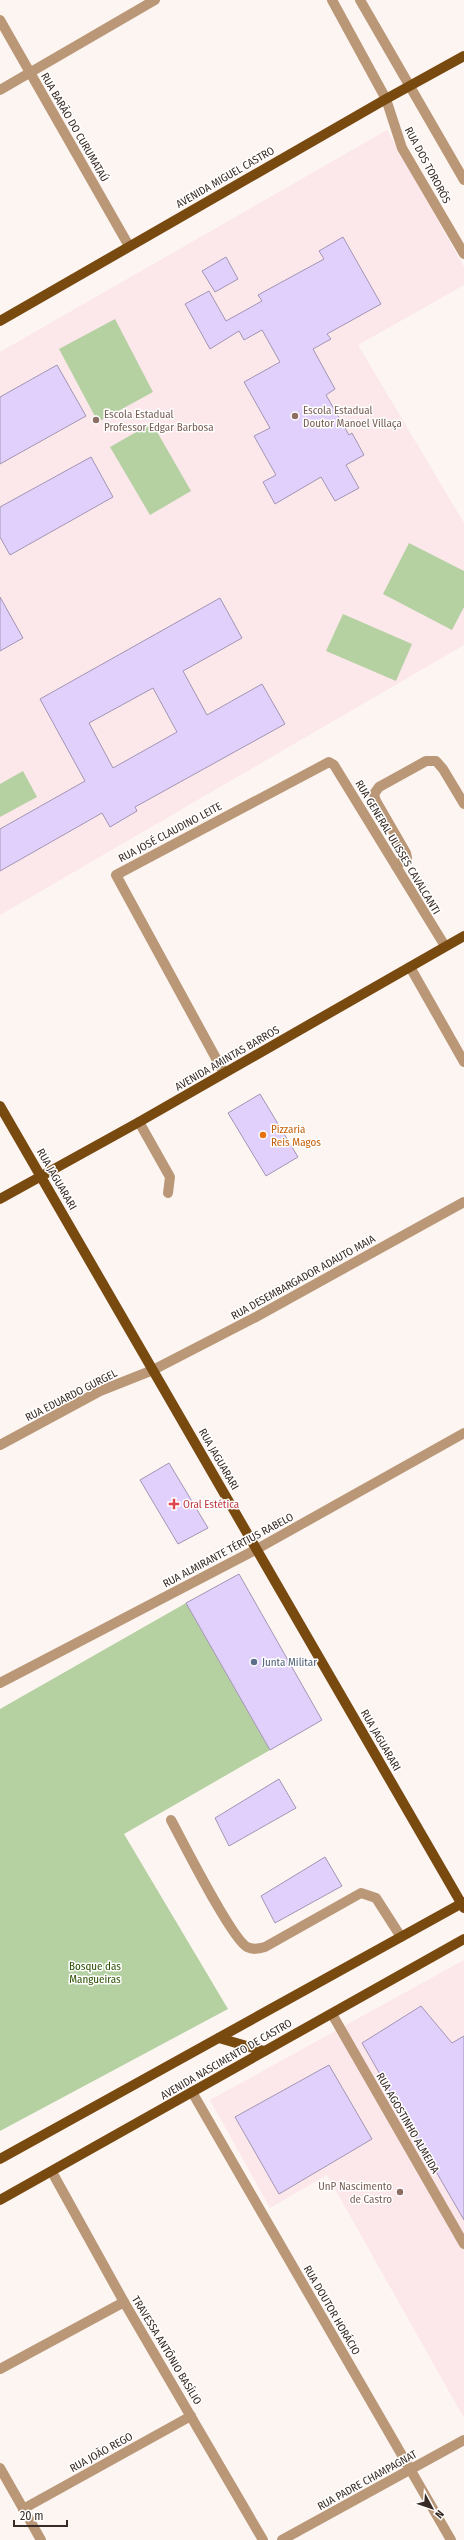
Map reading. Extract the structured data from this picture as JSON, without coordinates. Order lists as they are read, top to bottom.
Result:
{
  "streets": {
    "main road": [
      "AVENIDA MIGUEL CASTRO",
      "AVENIDA AMINTAS BARROS",
      "RUA JAGUARARI",
      "AVENIDA NASCIMENTO DE CASTRO"
    ],
    "street": [
      "RUA BARÃO DO CURUMATAÚ",
      "RUA DOS TORORÓS",
      "RUA JOSÉ CLAUDINO LEITE",
      "RUA GENERAL ULISSES CAVALCANTI",
      "RUA DESEMBARGADOR ADAUTO MAIA",
      "RUA EDUARDO GURGEL",
      "RUA ALMIRANTE TÉRTIUS RABELO",
      "RUA AGOSTINHO ALMEIDA",
      "RUA DOUTOR HORÁCIO",
      "TRAVESSA ANTÔNIO BASÍLIO",
      "RUA JOÃO REGO",
      "RUA PADRE CHAMPAGNAT"
    ]
  },
  "crossings": [
    ["RUA BARÃO DO CURUMATAÚ", "AVENIDA MIGUEL CASTRO"],
    ["RUA DOS TORORÓS", "AVENIDA MIGUEL CASTRO"],
    ["RUA JOSÉ CLAUDINO LEITE", "RUA GENERAL ULISSES CAVALCANTI"],
    ["RUA JOSÉ CLAUDINO LEITE", "AVENIDA AMINTAS BARROS"],
    ["RUA GENERAL ULISSES CAVALCANTI", "AVENIDA AMINTAS BARROS"],
    ["AVENIDA AMINTAS BARROS", "RUA JAGUARARI"],
    ["RUA JAGUARARI", "RUA DESEMBARGADOR ADAUTO MAIA"],
    ["RUA JAGUARARI", "RUA EDUARDO GURGEL"],
    ["RUA JAGUARARI", "RUA ALMIRANTE TÉRTIUS RABELO"],
    ["RUA JAGUARARI", "AVENIDA NASCIMENTO DE CASTRO"],
    ["RUA DESEMBARGADOR ADAUTO MAIA", "RUA EDUARDO GURGEL"],
    ["AVENIDA NASCIMENTO DE CASTRO", "RUA AGOSTINHO ALMEIDA"],
    ["AVENIDA NASCIMENTO DE CASTRO", "RUA DOUTOR HORÁCIO"],
    ["AVENIDA NASCIMENTO DE CASTRO", "TRAVESSA ANTÔNIO BASÍLIO"],
    ["RUA DOUTOR HORÁCIO", "RUA PADRE CHAMPAGNAT"],
    ["TRAVESSA ANTÔNIO BASÍLIO", "RUA JOÃO REGO"]
  ],
  "parks": ["Bosque das Mangueiras"],
  "places": {
    "other": [
      "Escola Estadual Doutor Manoel Villaça",
      "Escola Estadual Professor Edgar Barbosa",
      "Pizzaria Reis Magos",
      "Junta Militar",
      "UnP Nascimento de Castro"
    ],
    "health": ["Oral Estética"]
  },
  "scale_bar": "20 m",
  "north": "bottom right"
}
